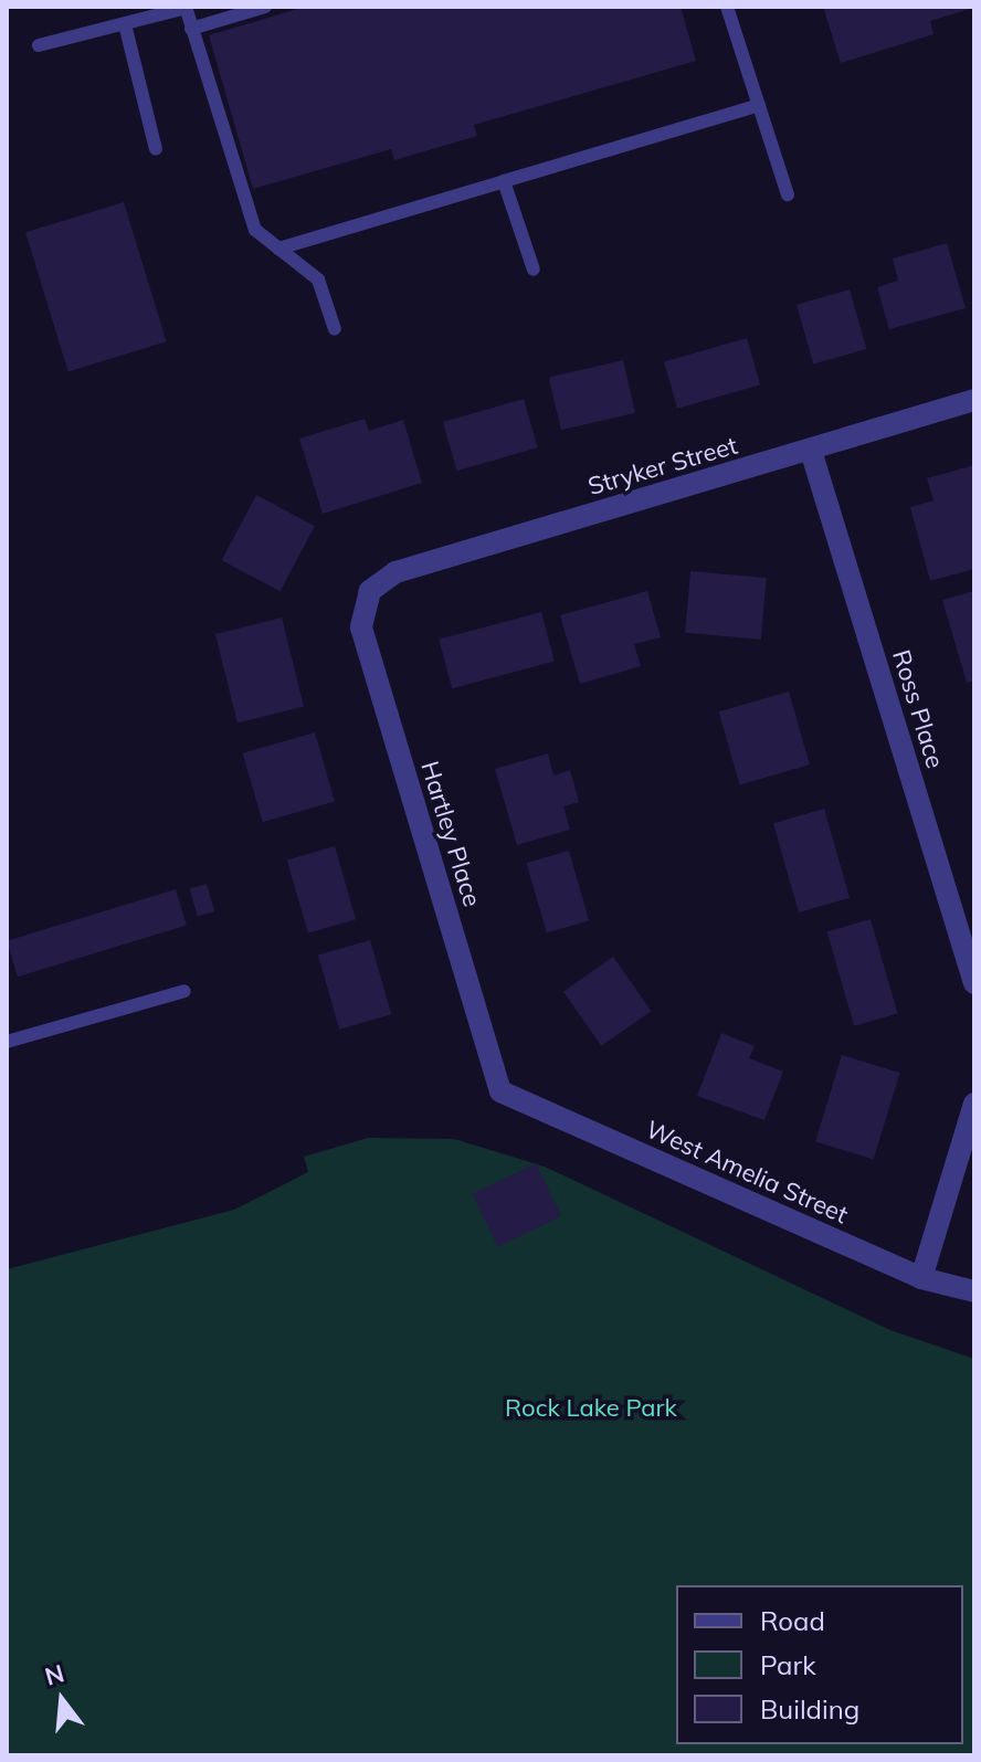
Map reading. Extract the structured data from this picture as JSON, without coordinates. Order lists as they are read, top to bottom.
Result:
{
  "streets": {
    "street": [
      "Stryker Street",
      "Ross Place",
      "Hartley Place",
      "West Amelia Street"
    ]
  },
  "crossings": [
    ["Stryker Street", "Ross Place"],
    ["Stryker Street", "Hartley Place"],
    ["Hartley Place", "West Amelia Street"]
  ],
  "parks": ["Rock Lake Park"],
  "legend": ["Road", "Park", "Building"],
  "north": "top"
}
